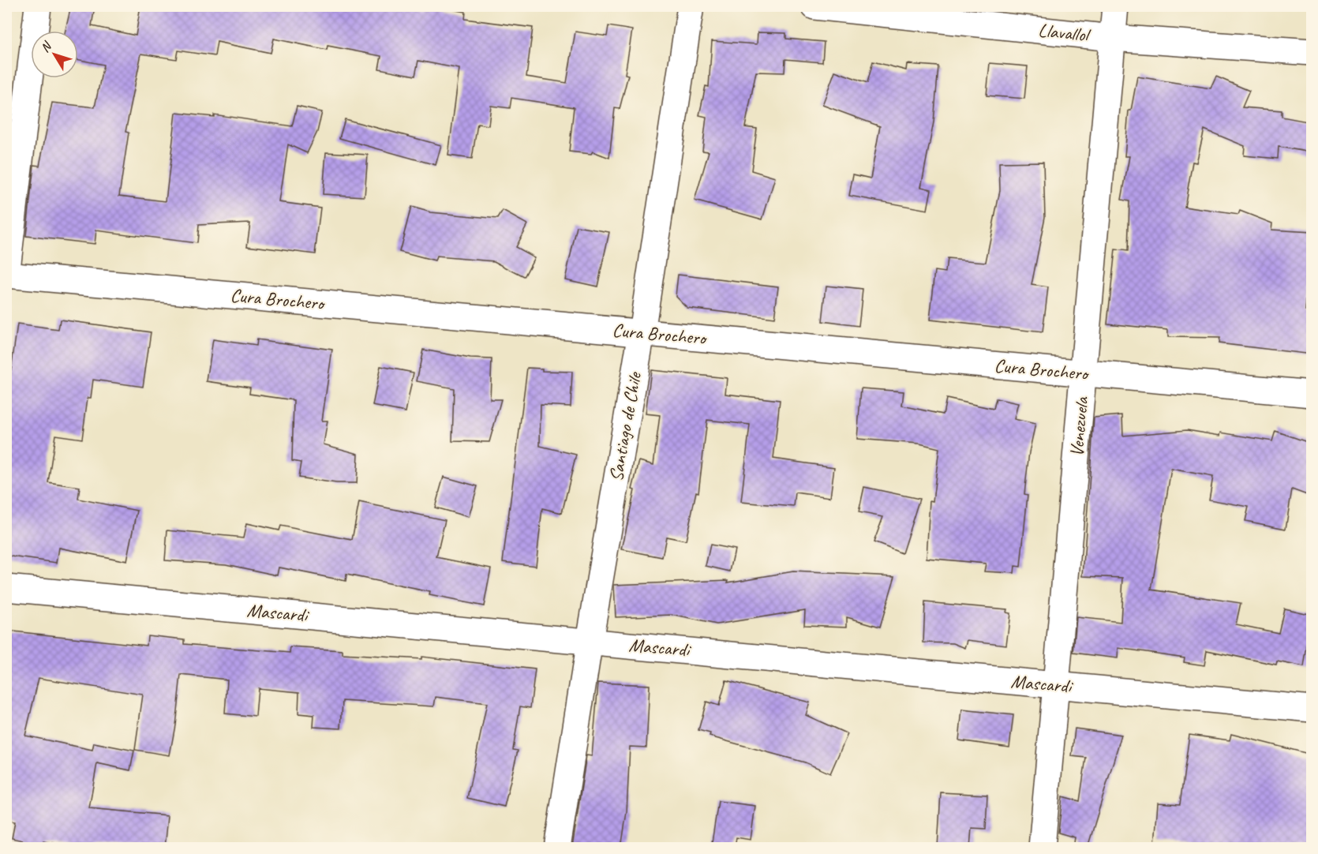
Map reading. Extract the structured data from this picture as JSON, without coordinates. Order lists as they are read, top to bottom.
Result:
{
  "streets": {
    "street": [
      "Llavallol",
      "Cura Brochero",
      "Santiago de Chile",
      "Venezuela",
      "Mascardi"
    ]
  },
  "crossings": [
    ["Llavallol", "Venezuela"],
    ["Cura Brochero", "Santiago de Chile"],
    ["Cura Brochero", "Venezuela"],
    ["Santiago de Chile", "Mascardi"],
    ["Venezuela", "Mascardi"]
  ],
  "north": "top left"
}
